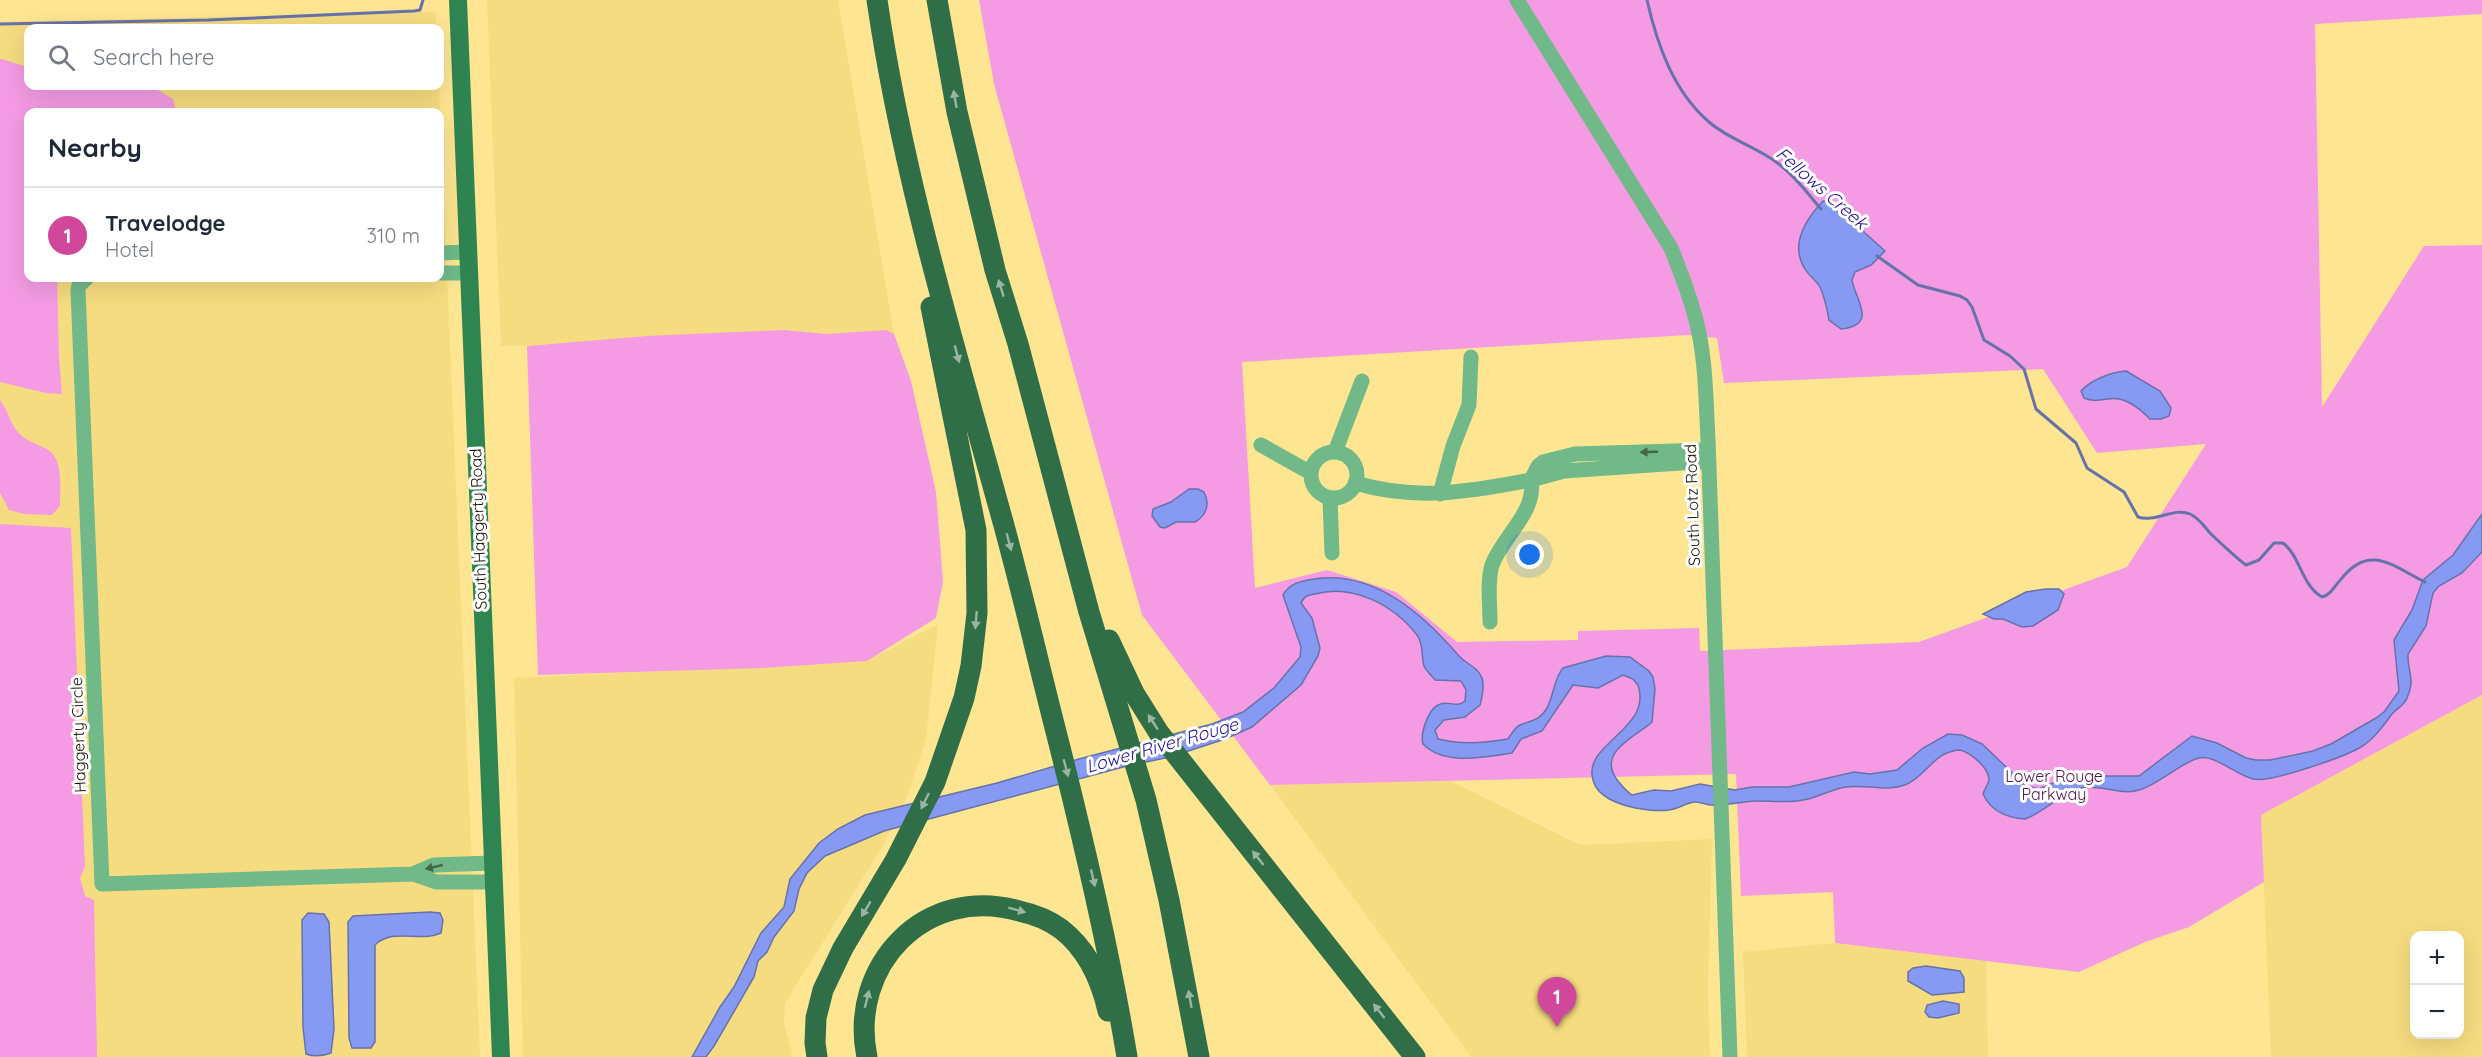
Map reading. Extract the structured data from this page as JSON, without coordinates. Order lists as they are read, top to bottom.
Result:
{
  "streets": {
    "main road": ["South Haggerty Road"],
    "street": ["South Lotz Road", "Haggerty Circle"]
  },
  "crossings": [
    ["South Haggerty Road", "Haggerty Circle"]
  ],
  "water": ["Fellows Creek", "Lower River Rouge"],
  "parks": ["Lower Rouge Parkway"],
  "page": {
    "search": "Search here",
    "heading": "Nearby",
    "list": [
      {
        "mark": "1",
        "name": "Travelodge",
        "note": "Hotel",
        "value": "310 m"
      }
    ],
    "map_buttons": ["+", "−"],
    "pins": "1"
  }
}
